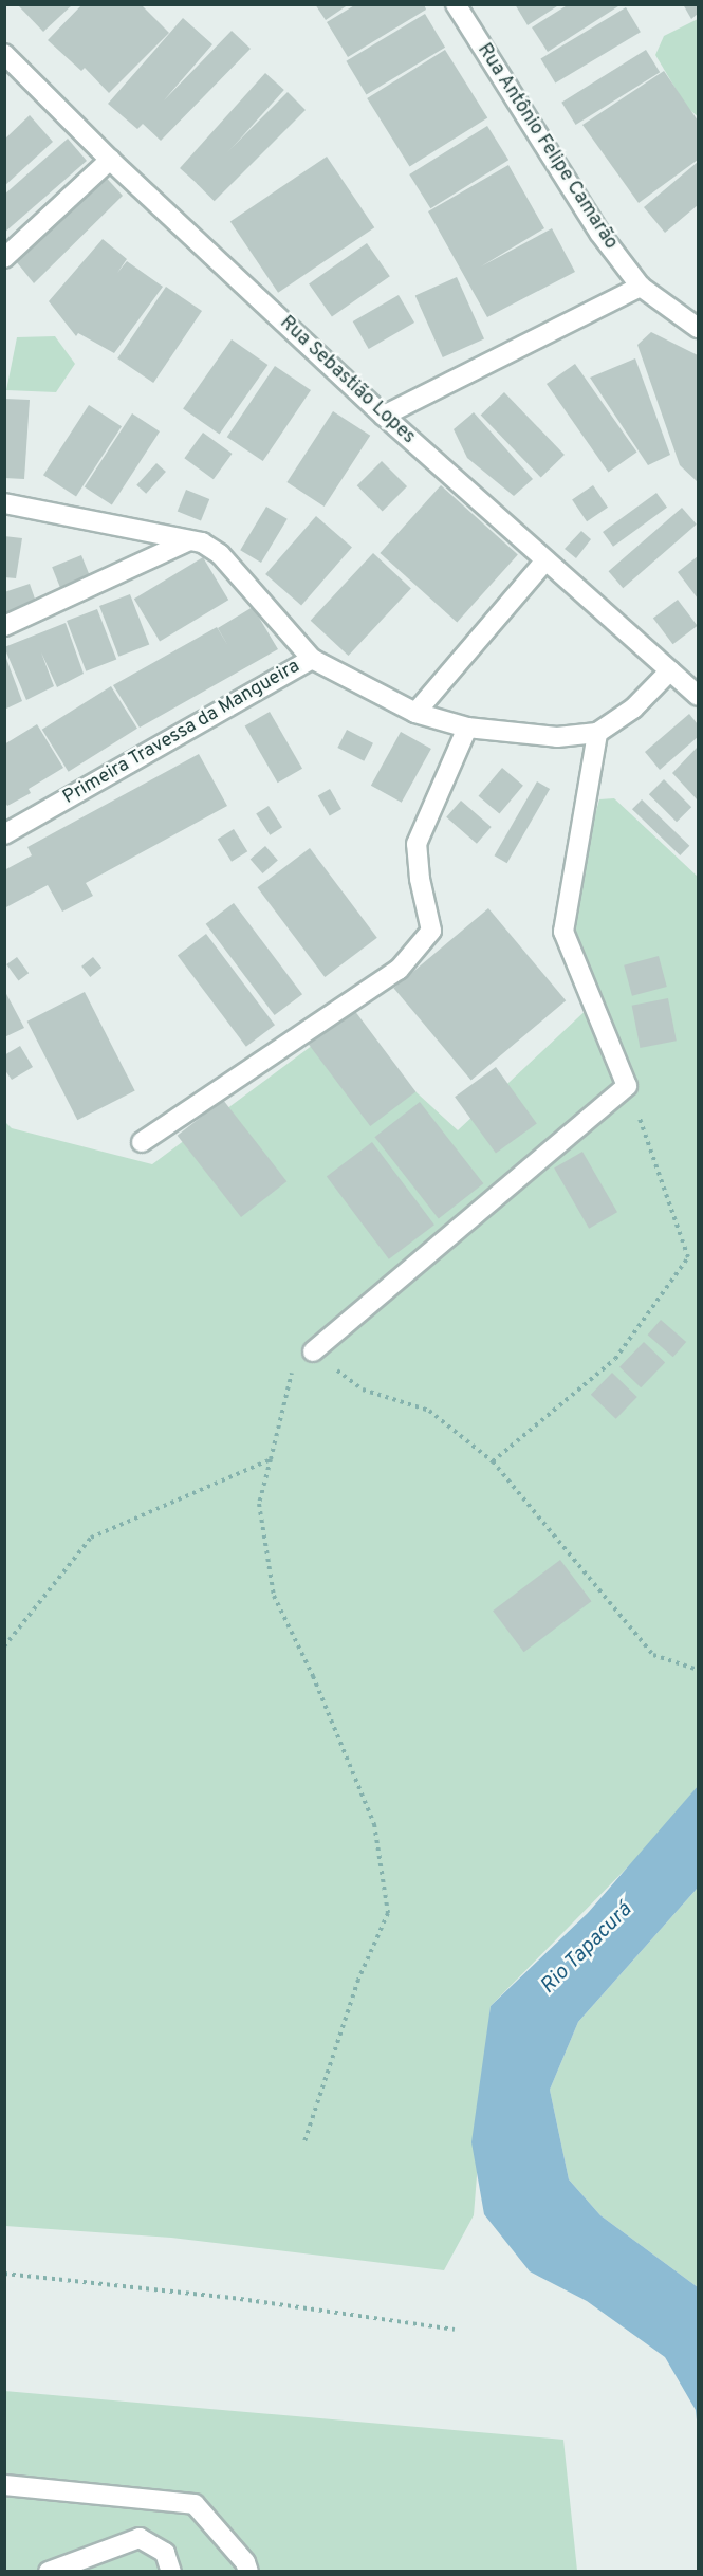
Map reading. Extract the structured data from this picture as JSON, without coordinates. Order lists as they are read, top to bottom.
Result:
{
  "streets": {
    "street": ["Rua Antônio Felipe Camarão", "Rua Sebastião Lopes", "Primeira Travessa da Mangueira"]
  },
  "crossings": [
    ["Rua Sebastião Lopes", "Primeira Travessa da Mangueira"]
  ],
  "water": ["Rio Tapacurá"]
}
